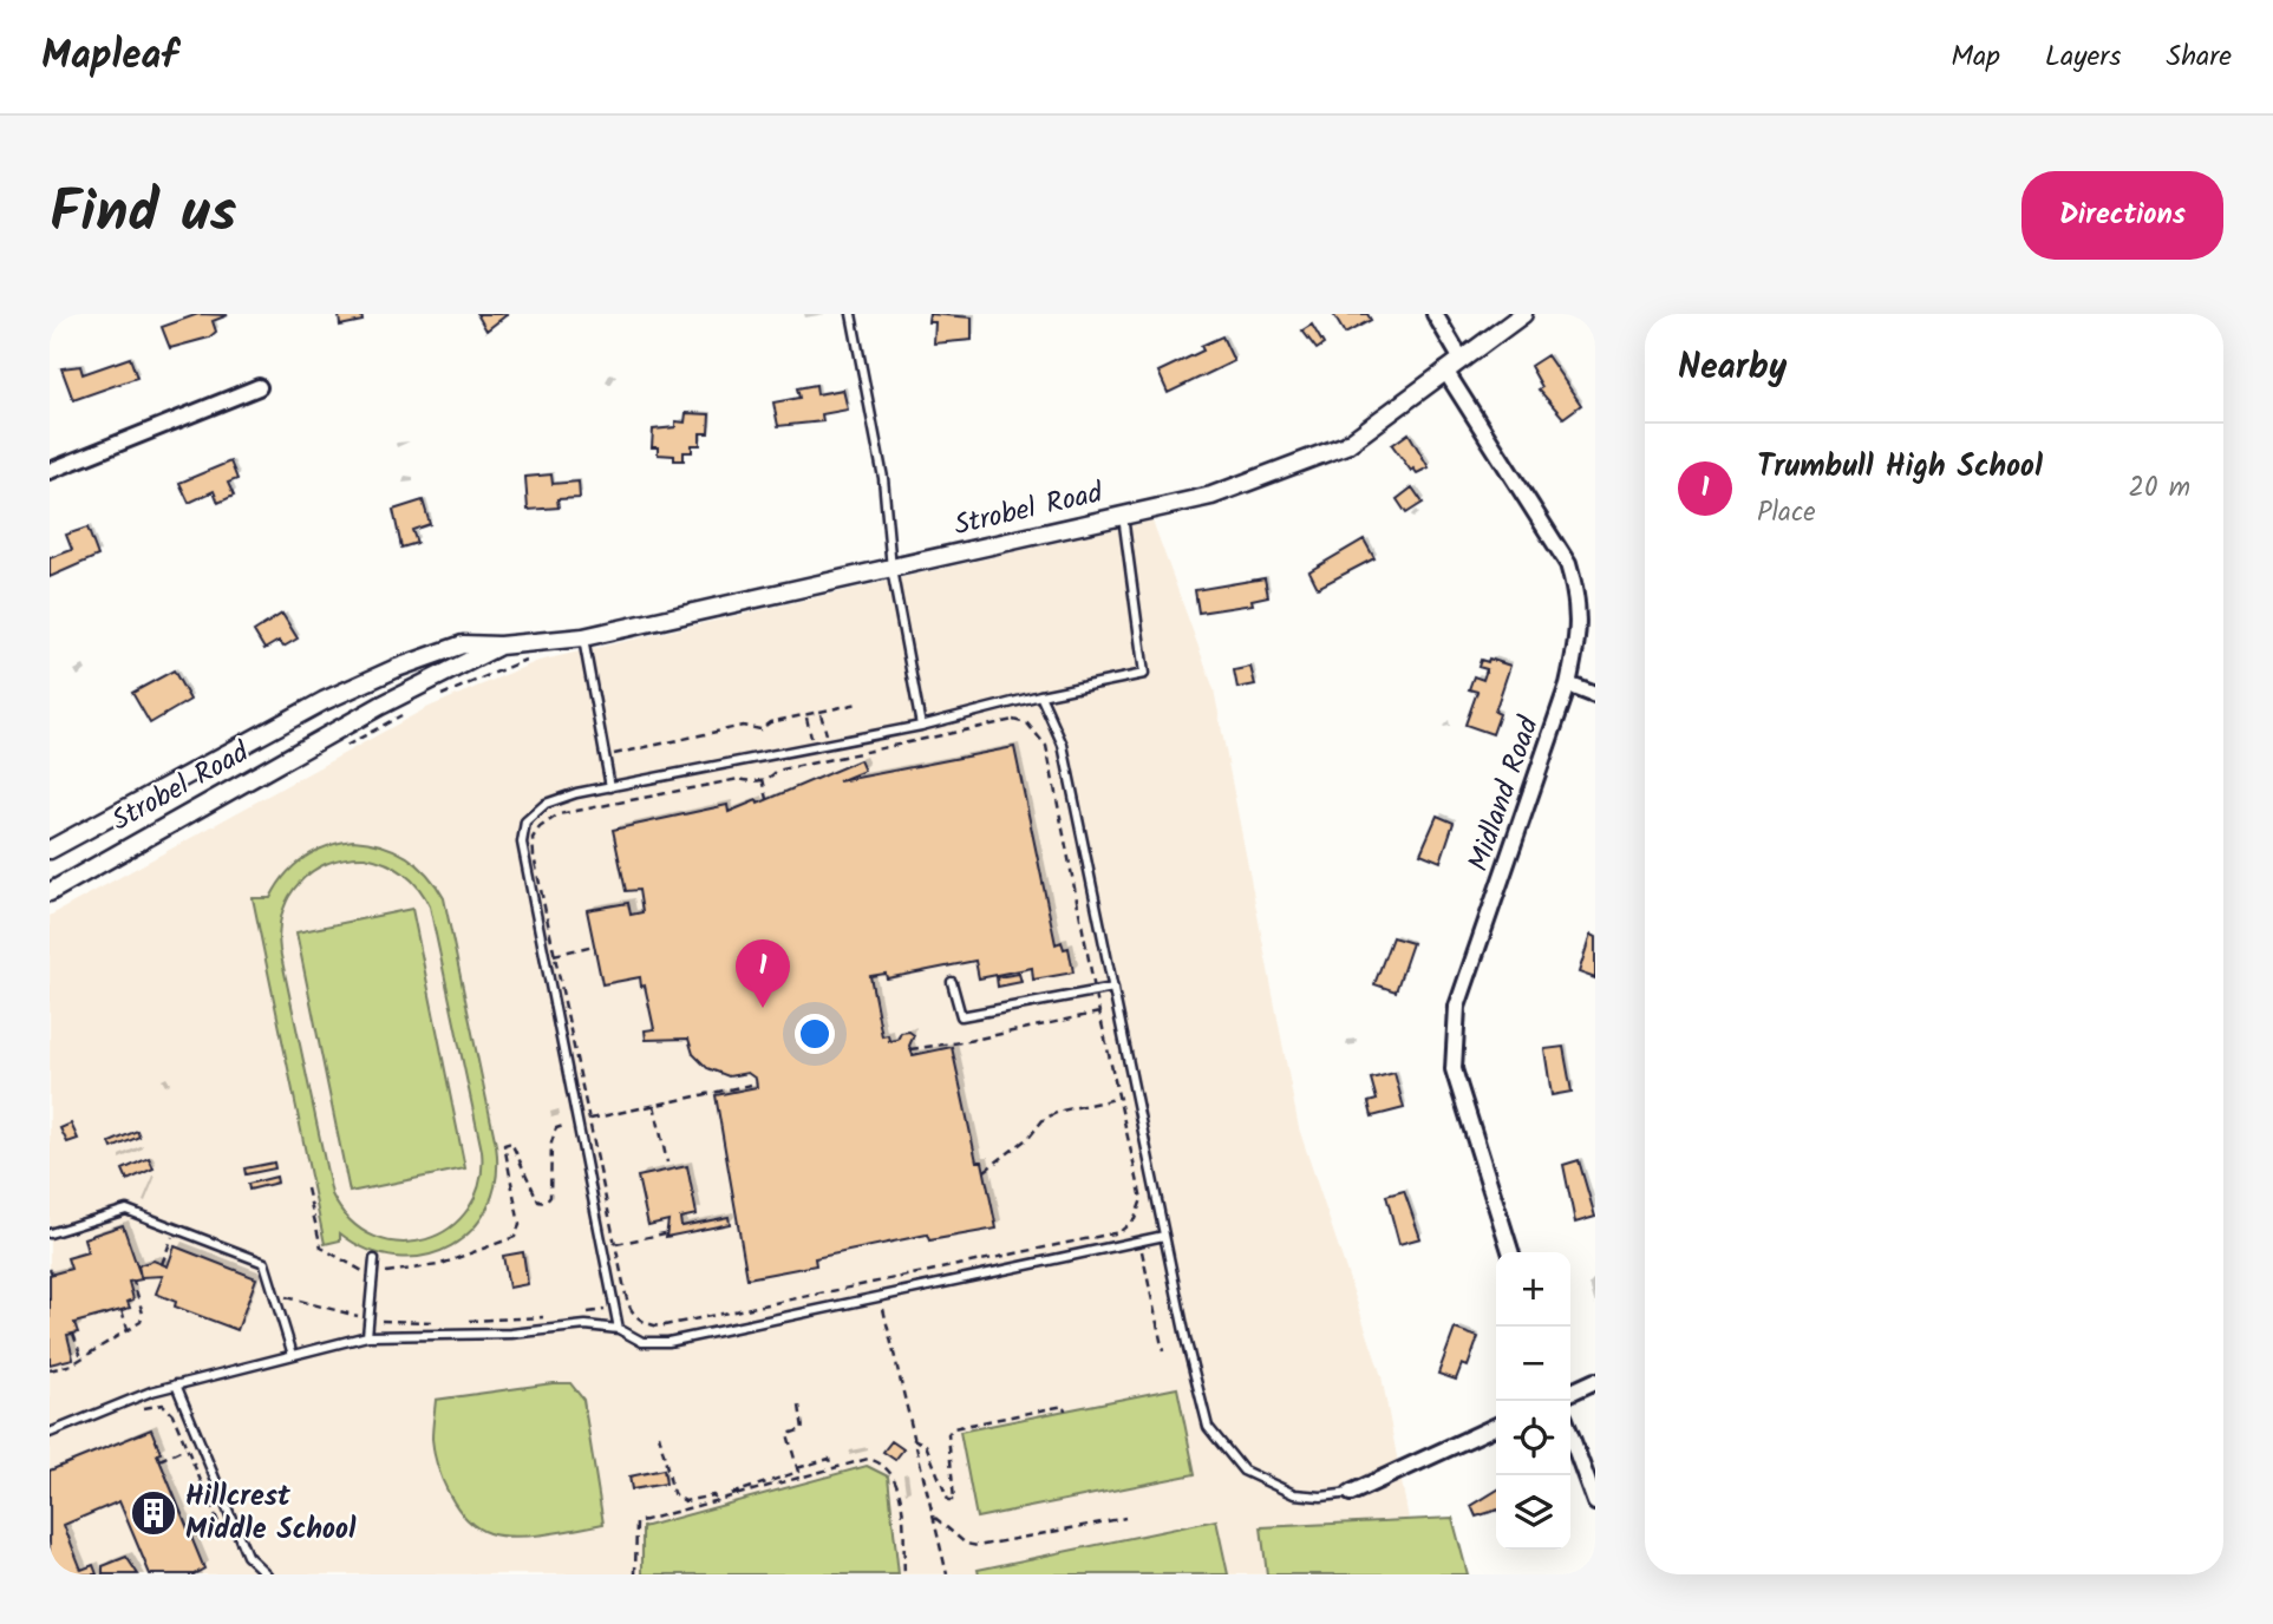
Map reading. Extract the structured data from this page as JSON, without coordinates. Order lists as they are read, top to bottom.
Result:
{
  "streets": {
    "street": ["Strobel Road", "Midland Road"]
  },
  "crossings": [
    ["Strobel Road", "Midland Road"]
  ],
  "places": {
    "building": ["Hillcrest Middle School"]
  },
  "page": {
    "header": "Mapleaf",
    "nav": ["Map", "Layers", "Share"],
    "title": "Find us",
    "buttons": "Directions",
    "heading": "Nearby",
    "list": [
      {
        "mark": "1",
        "name": "Trumbull High School",
        "note": "Place",
        "value": "20 m"
      }
    ],
    "pins": "1",
    "map_buttons": ["+", "−"]
  }
}
